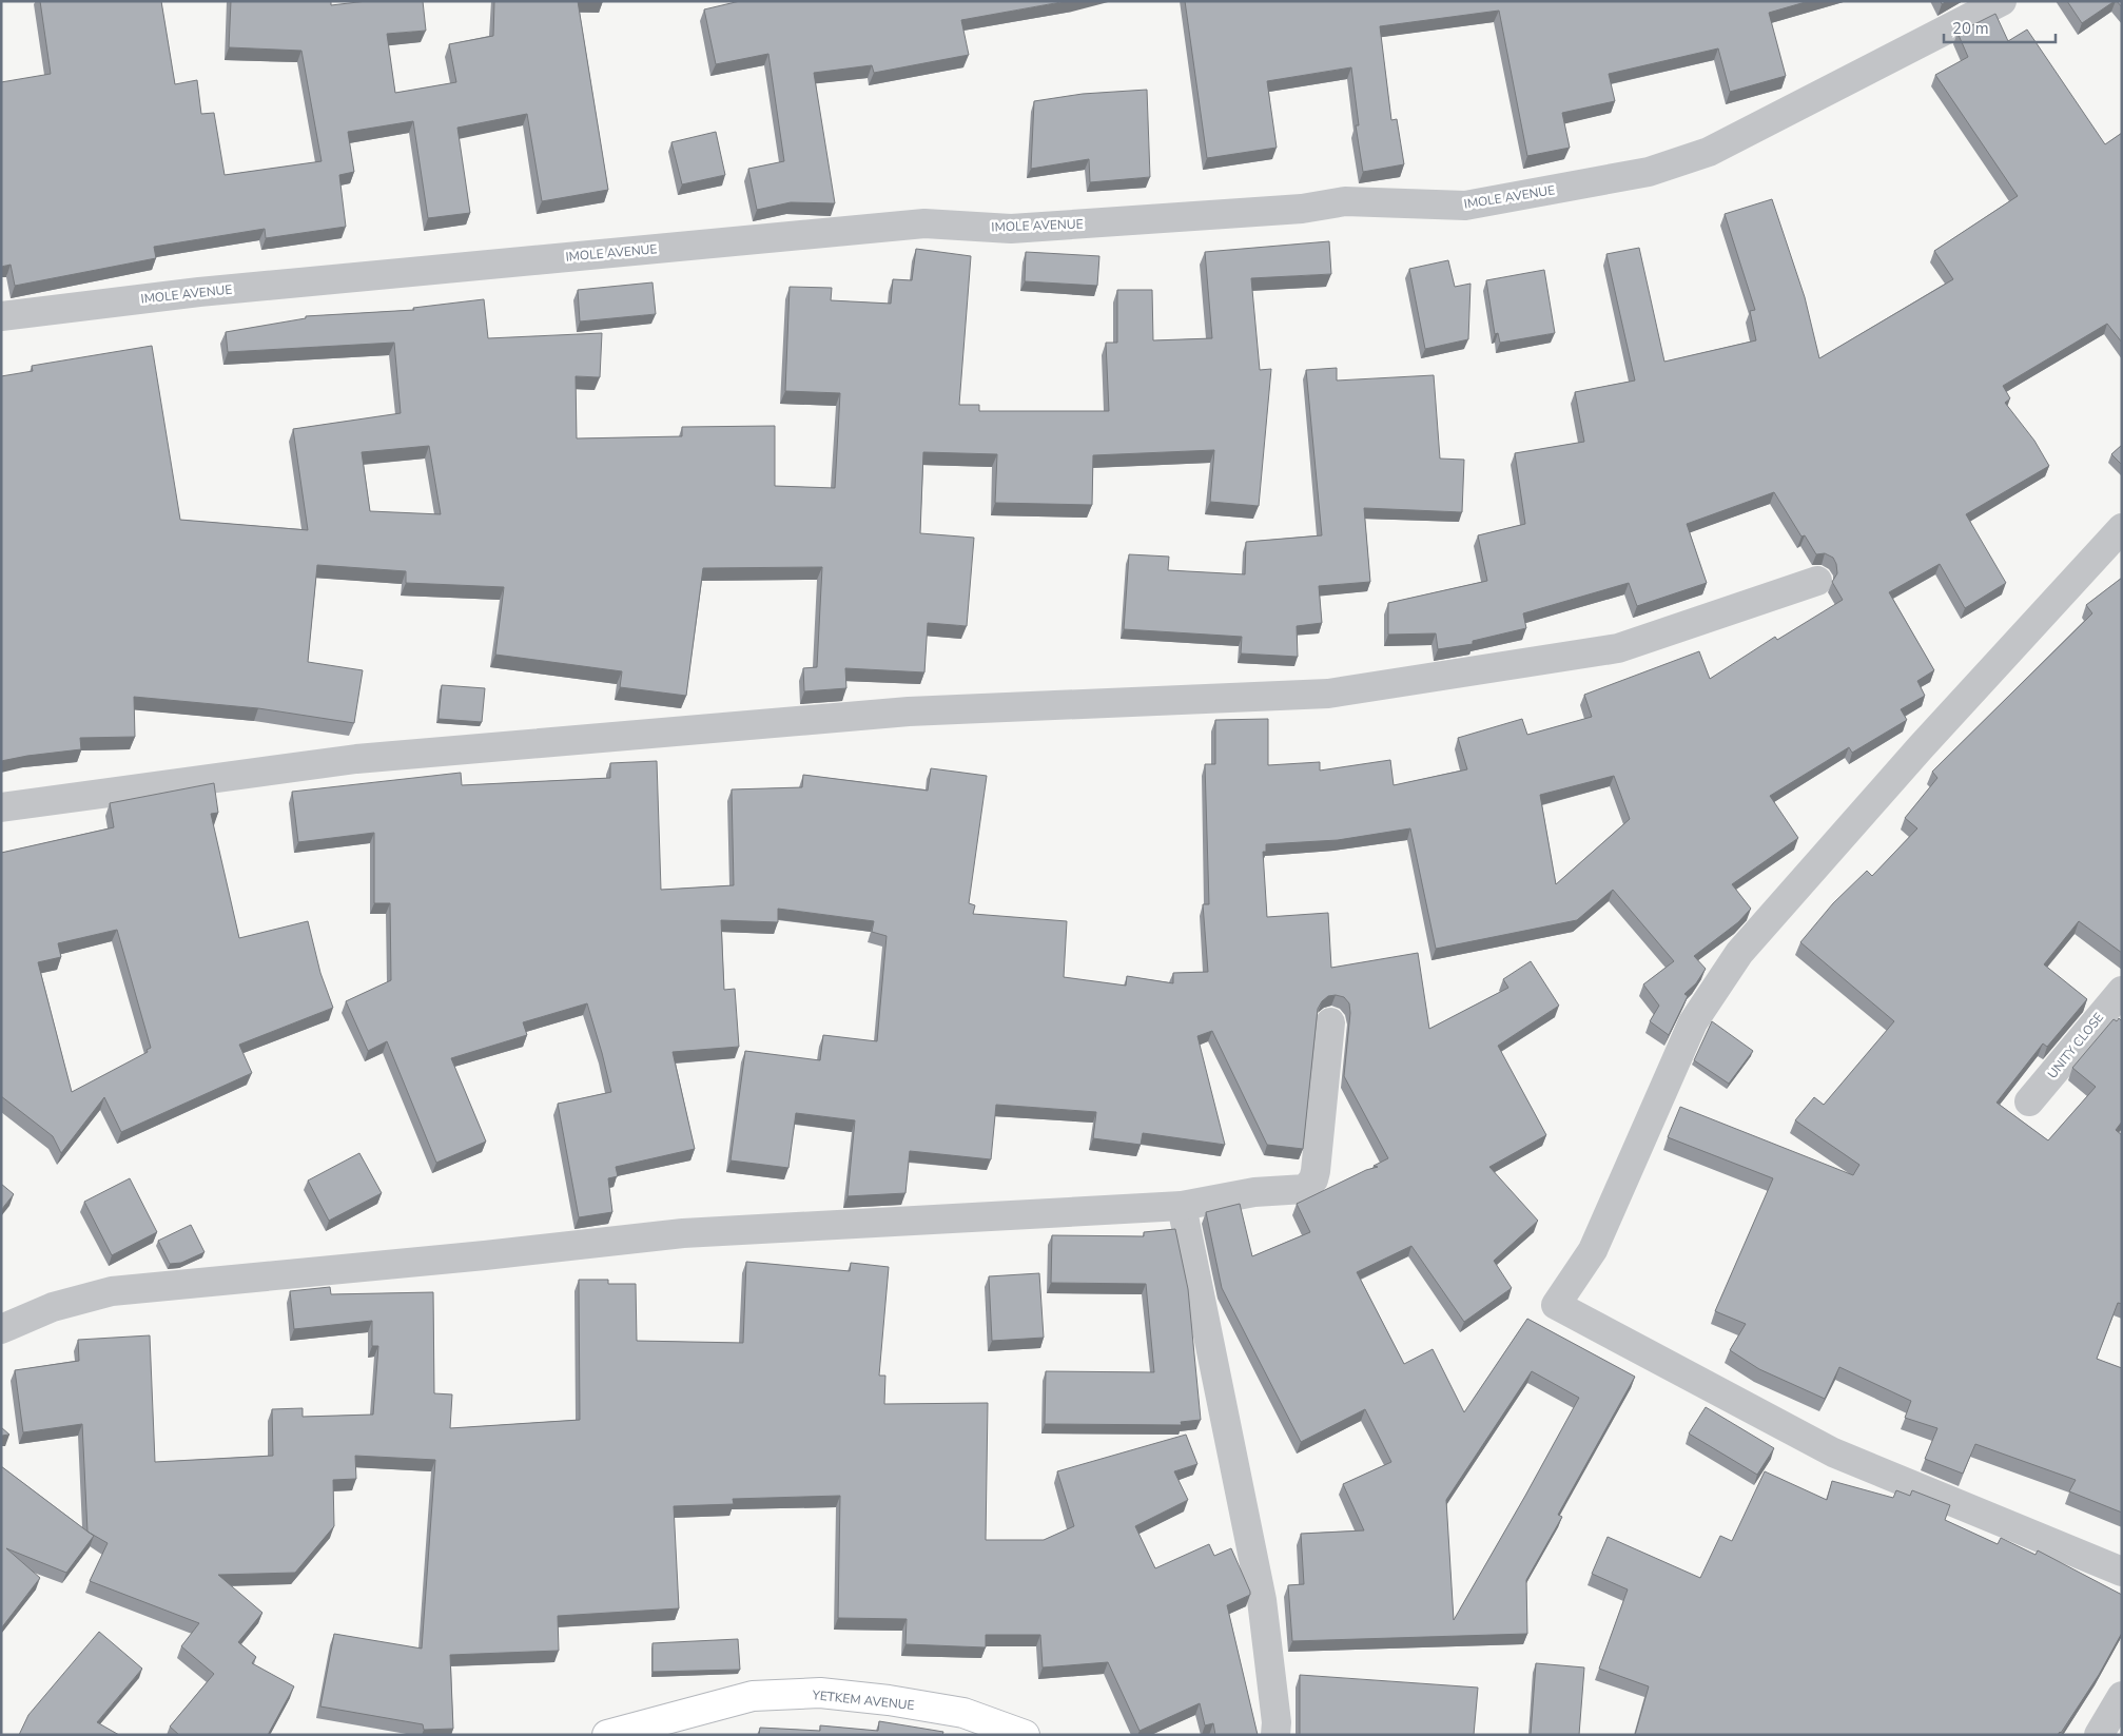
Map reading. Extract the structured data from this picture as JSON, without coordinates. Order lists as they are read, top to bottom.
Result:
{
  "streets": {
    "street": ["IMOLE AVENUE", "UNITY CLOSE", "YETKEM AVENUE"]
  },
  "scale_bar": "20 m"
}
